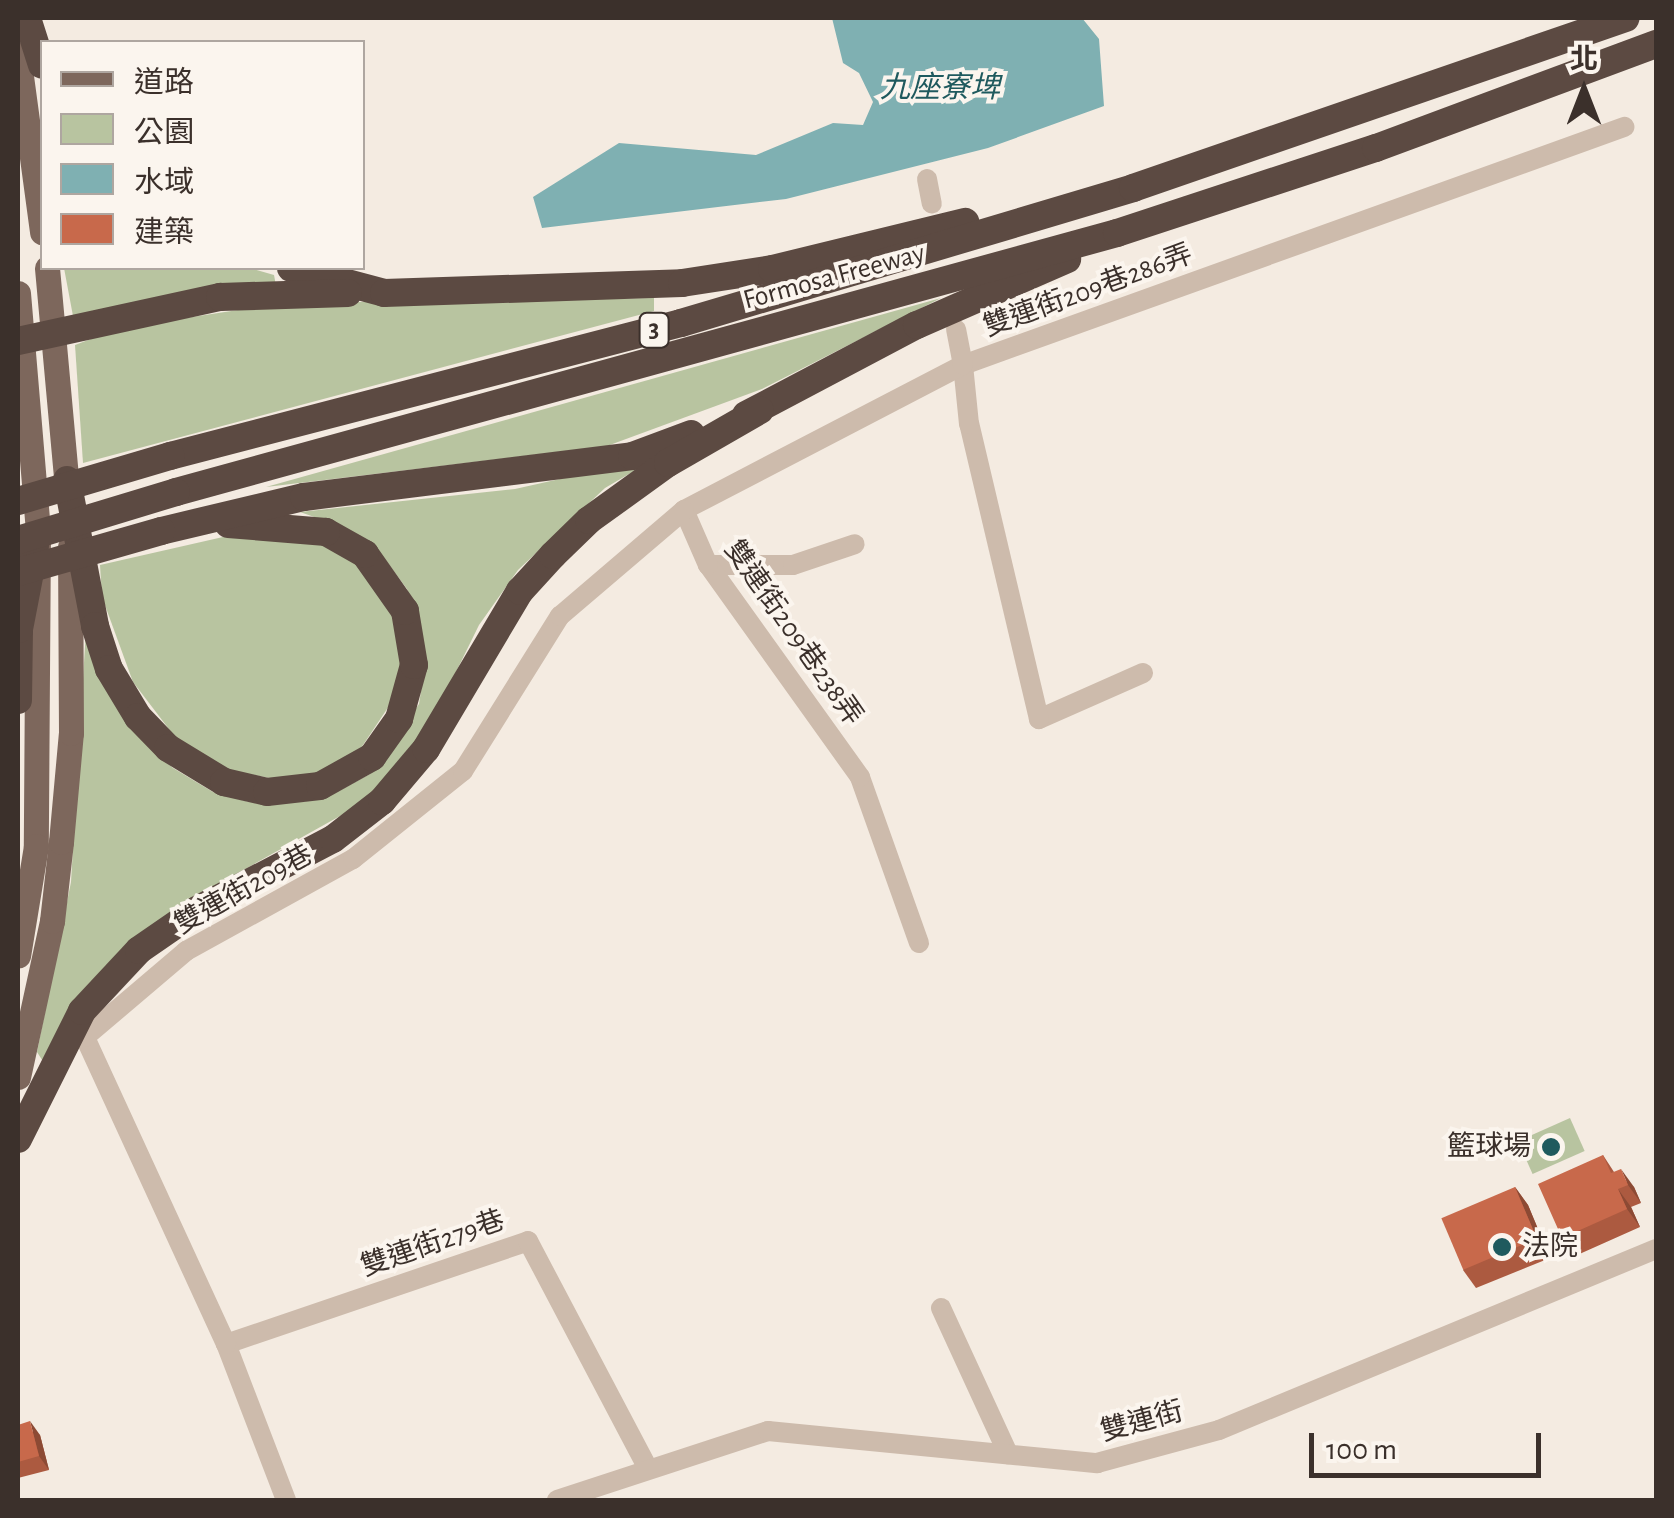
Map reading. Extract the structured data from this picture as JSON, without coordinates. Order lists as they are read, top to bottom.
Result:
{
  "streets": {
    "highway": ["Formosa Freeway", "3"],
    "street": [
      "雙連街209巷286弄",
      "雙連街209巷238弄",
      "雙連街209巷",
      "雙連街279巷",
      "雙連街"
    ]
  },
  "crossings": [
    ["雙連街209巷238弄", "雙連街209巷"],
    ["雙連街209巷", "雙連街279巷"],
    ["雙連街279巷", "雙連街"]
  ],
  "water": ["九座寮埤"],
  "places": ["籃球場", "法院"],
  "legend": [
    "道路",
    "公園",
    "水域",
    "建築"
  ],
  "scale_bar": "100 m",
  "north": "top"
}
